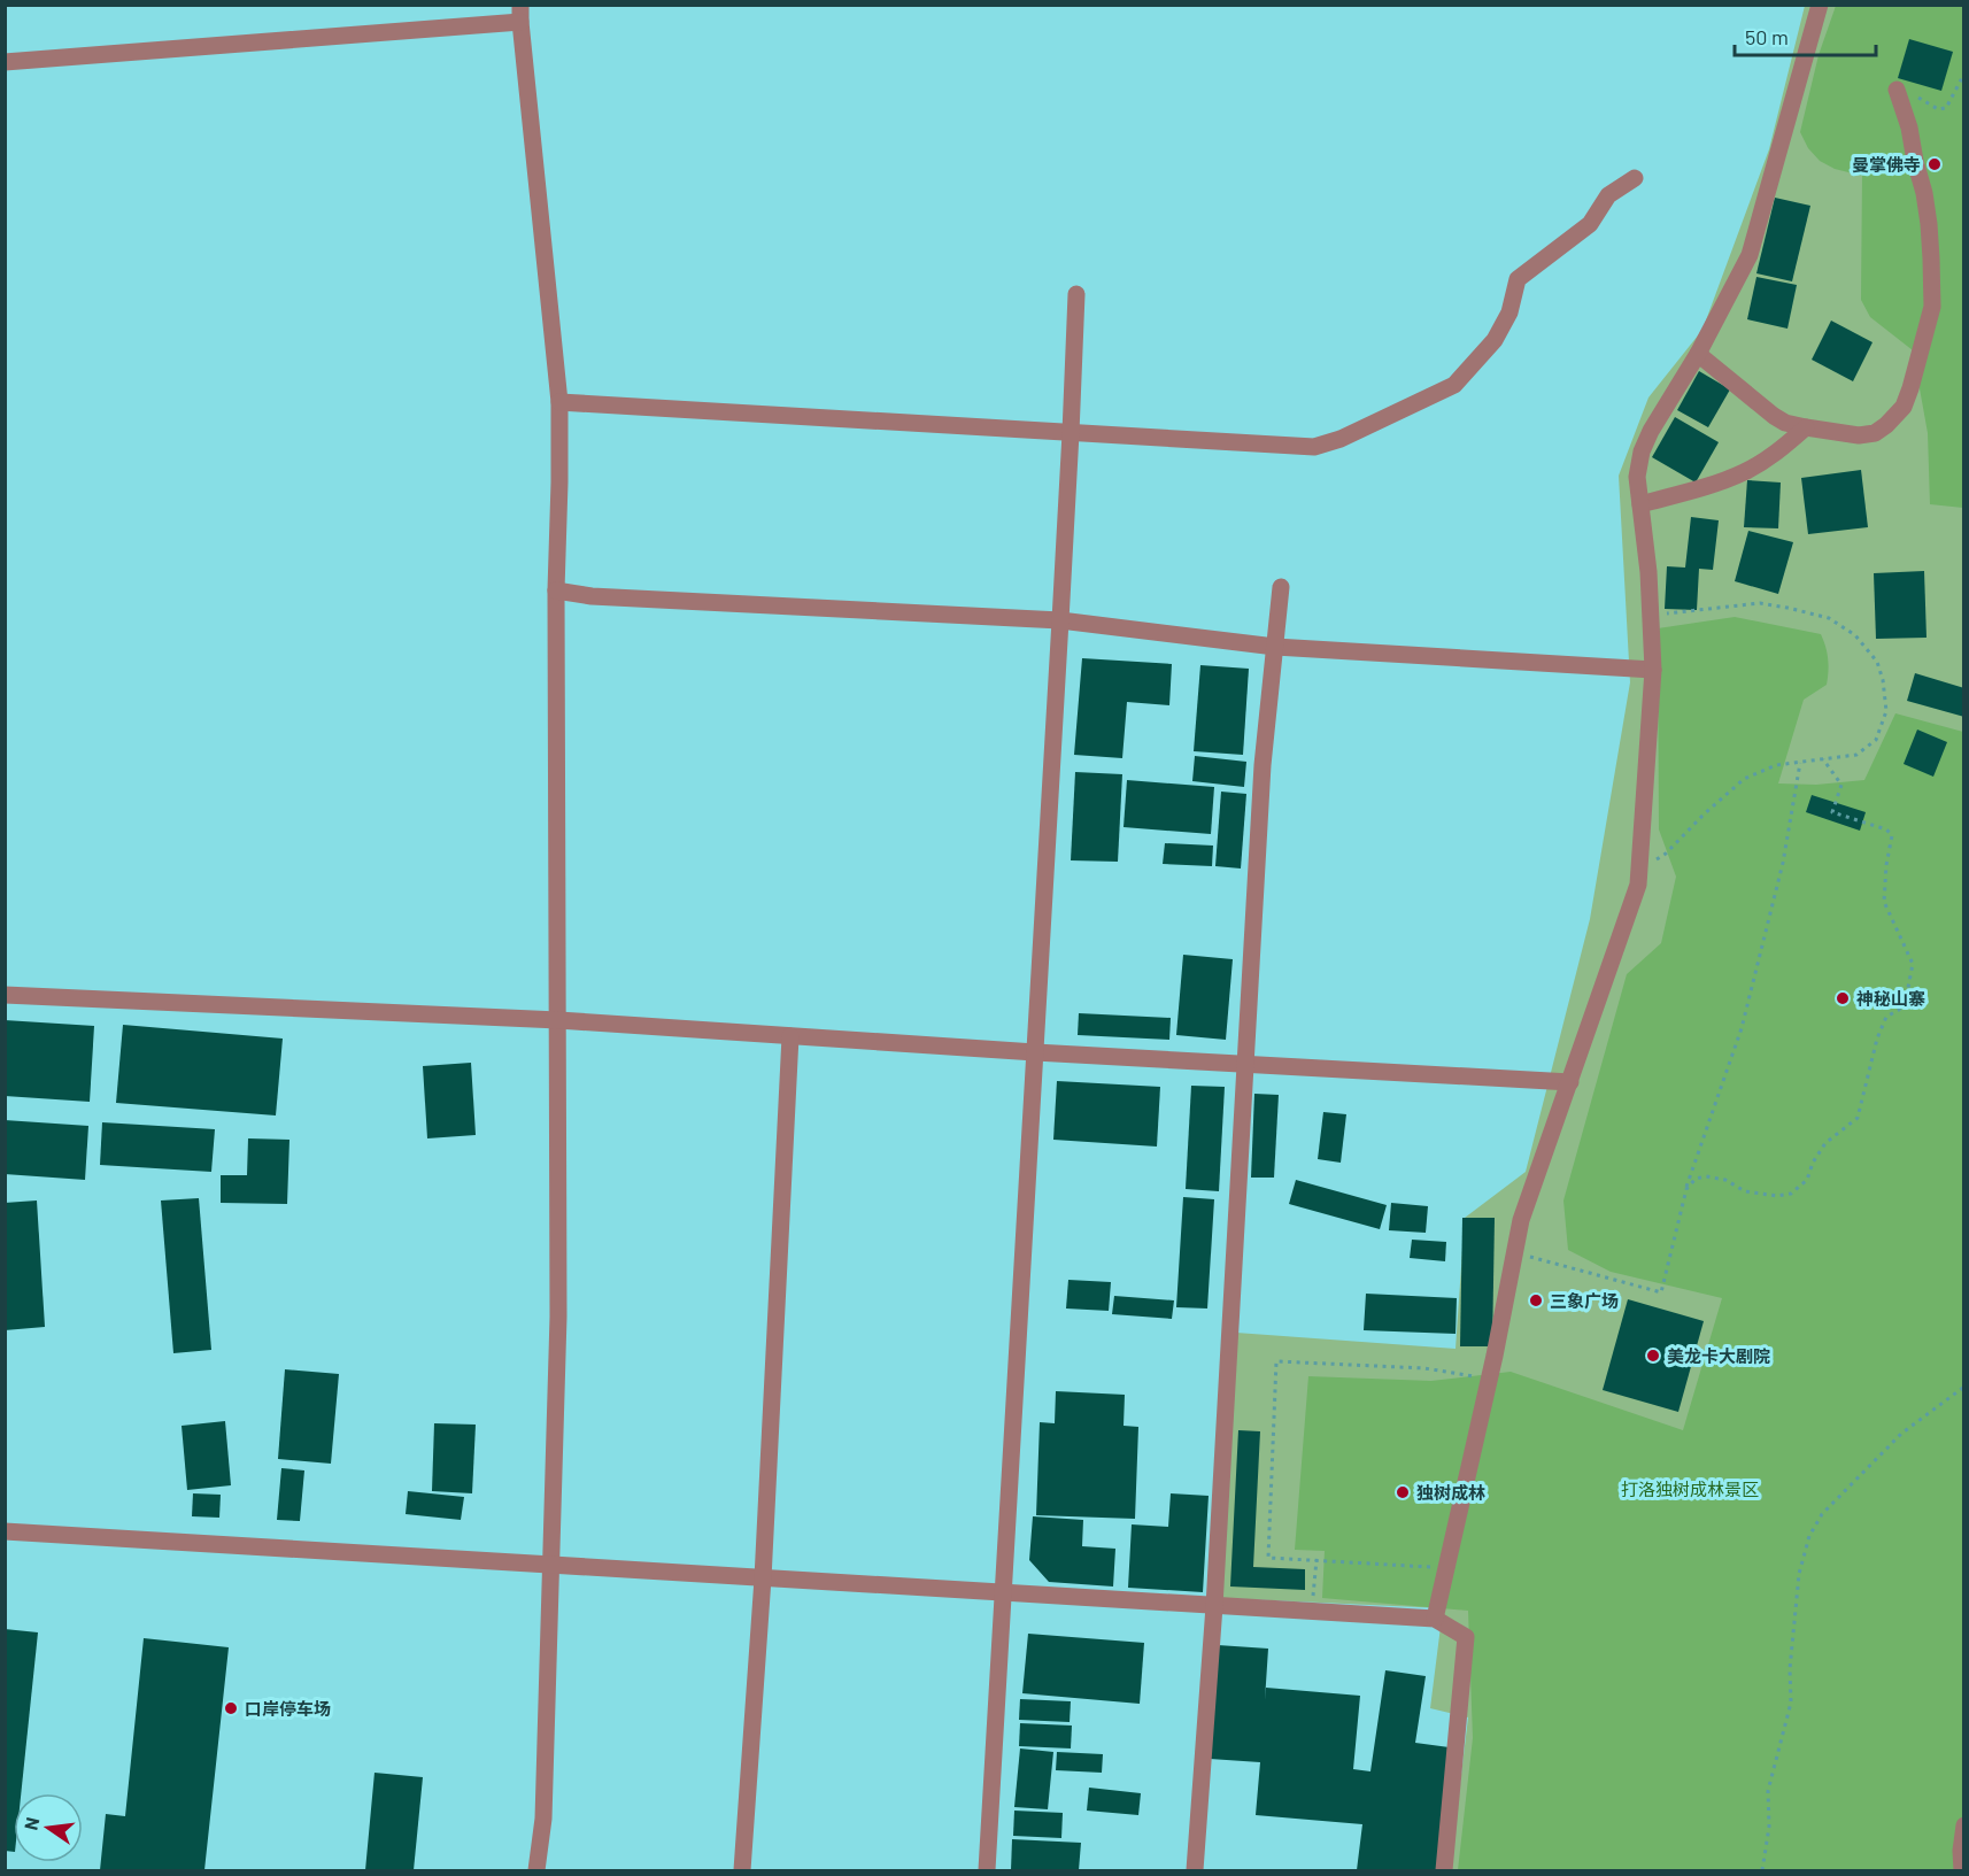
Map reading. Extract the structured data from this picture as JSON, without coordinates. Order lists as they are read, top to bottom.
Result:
{
  "parks": ["打洛独树成林景区"],
  "places": [
    "曼掌佛寺",
    "神秘山寨",
    "三象广场",
    "美龙卡大剧院",
    "独树成林",
    "口岸停车场"
  ],
  "scale_bar": "50 m",
  "north": "left"
}
